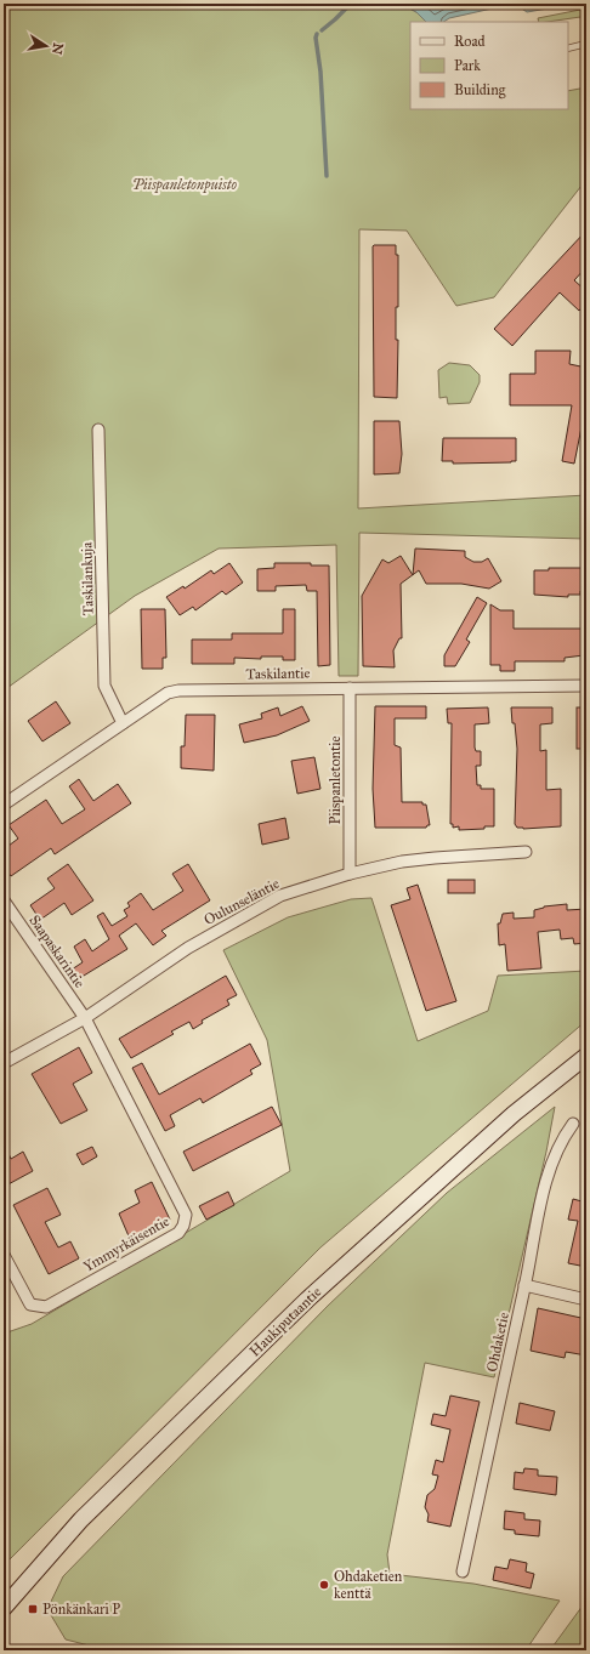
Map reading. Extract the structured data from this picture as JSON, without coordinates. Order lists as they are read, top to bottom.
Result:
{
  "streets": {
    "main road": ["Haukiputaantie"],
    "street": [
      "Taskilankuja",
      "Taskilantie",
      "Piispanletontie",
      "Oulunseläntie",
      "Saapaskarintie",
      "Ymmyrkäisentie",
      "Ohdaketie"
    ]
  },
  "crossings": [
    ["Taskilankuja", "Taskilantie"],
    ["Taskilantie", "Piispanletontie"],
    ["Piispanletontie", "Oulunseläntie"],
    ["Oulunseläntie", "Saapaskarintie"],
    ["Oulunseläntie", "Ymmyrkäisentie"],
    ["Saapaskarintie", "Ymmyrkäisentie"]
  ],
  "parks": ["Piispanletonpuisto"],
  "places": {
    "other": ["Ohdaketien kenttä"],
    "transit": ["Pönkänkari P"]
  },
  "legend": ["Road", "Park", "Building"],
  "north": "right"
}
